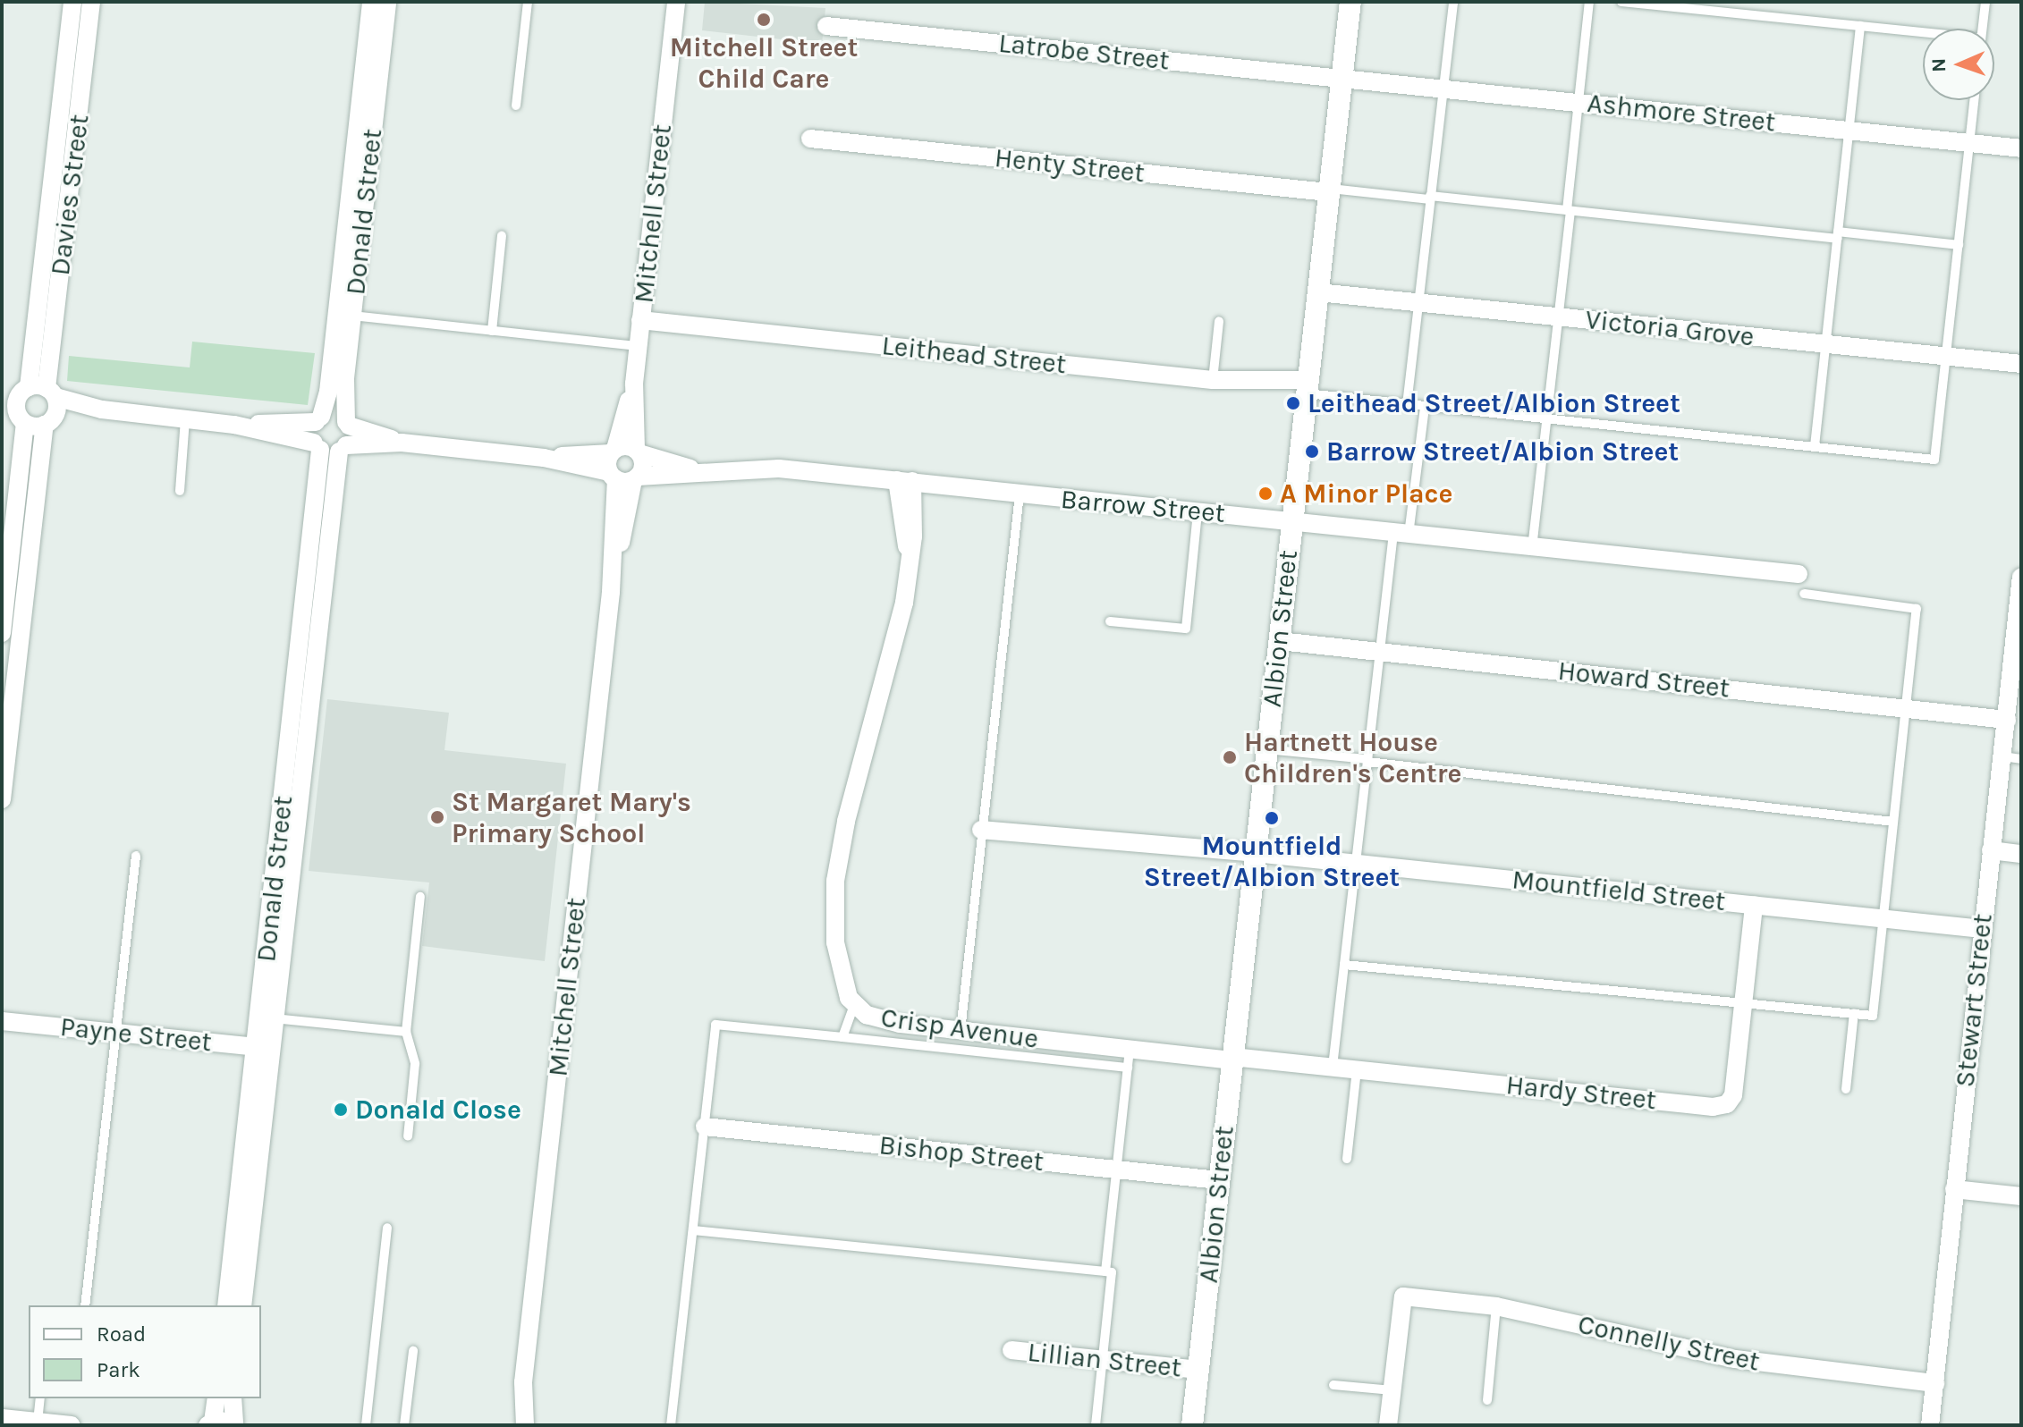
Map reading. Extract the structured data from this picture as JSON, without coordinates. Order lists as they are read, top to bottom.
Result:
{
  "streets": {
    "street": [
      "Latrobe Street",
      "Ashmore Street",
      "Henty Street",
      "Davies Street",
      "Donald Street",
      "Mitchell Street",
      "Victoria Grove",
      "Leithead Street",
      "Barrow Street",
      "Albion Street",
      "Howard Street",
      "Mountfield Street",
      "Stewart Street",
      "Crisp Avenue",
      "Payne Street",
      "Hardy Street",
      "Bishop Street",
      "Connelly Street",
      "Lillian Street"
    ]
  },
  "crossings": [
    ["Latrobe Street", "Ashmore Street"],
    ["Latrobe Street", "Albion Street"],
    ["Ashmore Street", "Albion Street"],
    ["Henty Street", "Albion Street"],
    ["Donald Street", "Barrow Street"],
    ["Donald Street", "Payne Street"],
    ["Mitchell Street", "Leithead Street"],
    ["Mitchell Street", "Barrow Street"],
    ["Victoria Grove", "Albion Street"],
    ["Leithead Street", "Albion Street"],
    ["Barrow Street", "Albion Street"],
    ["Barrow Street", "Crisp Avenue"],
    ["Albion Street", "Howard Street"],
    ["Albion Street", "Mountfield Street"],
    ["Albion Street", "Crisp Avenue"],
    ["Albion Street", "Hardy Street"],
    ["Albion Street", "Bishop Street"],
    ["Albion Street", "Lillian Street"],
    ["Howard Street", "Stewart Street"],
    ["Mountfield Street", "Stewart Street"],
    ["Mountfield Street", "Hardy Street"],
    ["Stewart Street", "Connelly Street"],
    ["Crisp Avenue", "Hardy Street"]
  ],
  "places": [
    "Mitchell Street Child Care",
    "Leithead Street/Albion Street",
    "Barrow Street/Albion Street",
    "A Minor Place",
    "Hartnett House Children's Centre",
    "St Margaret Mary's Primary School",
    "Mountfield Street/Albion Street",
    "Donald Close"
  ],
  "legend": ["Road", "Park"],
  "north": "left"
}
